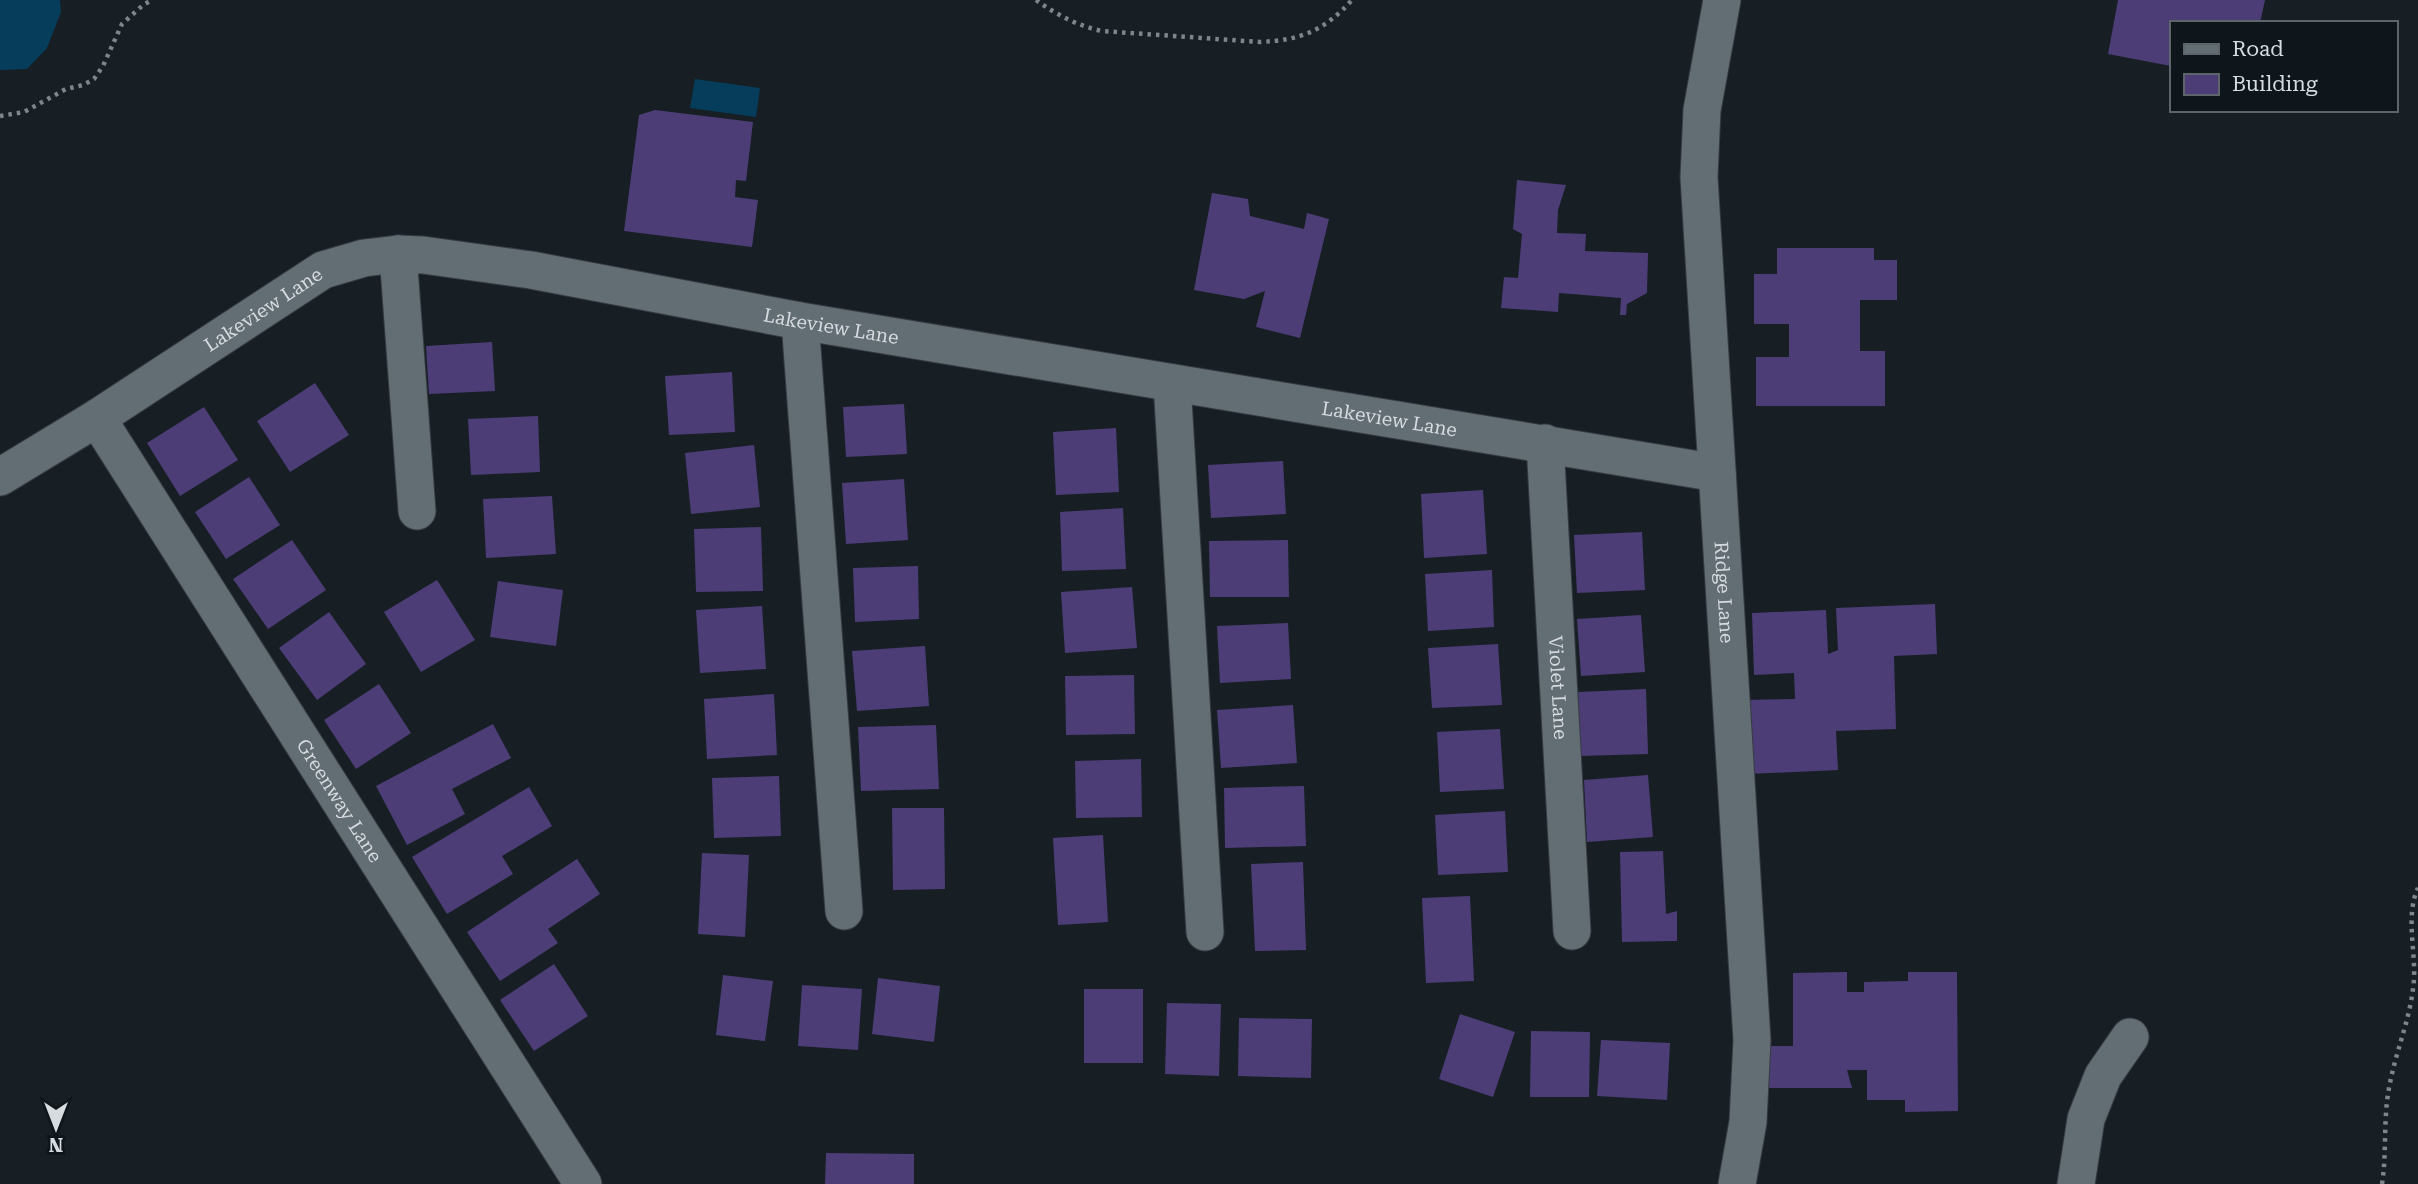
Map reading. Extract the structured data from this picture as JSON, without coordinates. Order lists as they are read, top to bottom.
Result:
{
  "streets": {
    "street": [
      "Lakeview Lane",
      "Ridge Lane",
      "Violet Lane",
      "Greenway Lane"
    ]
  },
  "crossings": [
    ["Lakeview Lane", "Ridge Lane"],
    ["Lakeview Lane", "Violet Lane"],
    ["Lakeview Lane", "Greenway Lane"]
  ],
  "legend": ["Road", "Building"],
  "north": "bottom"
}
